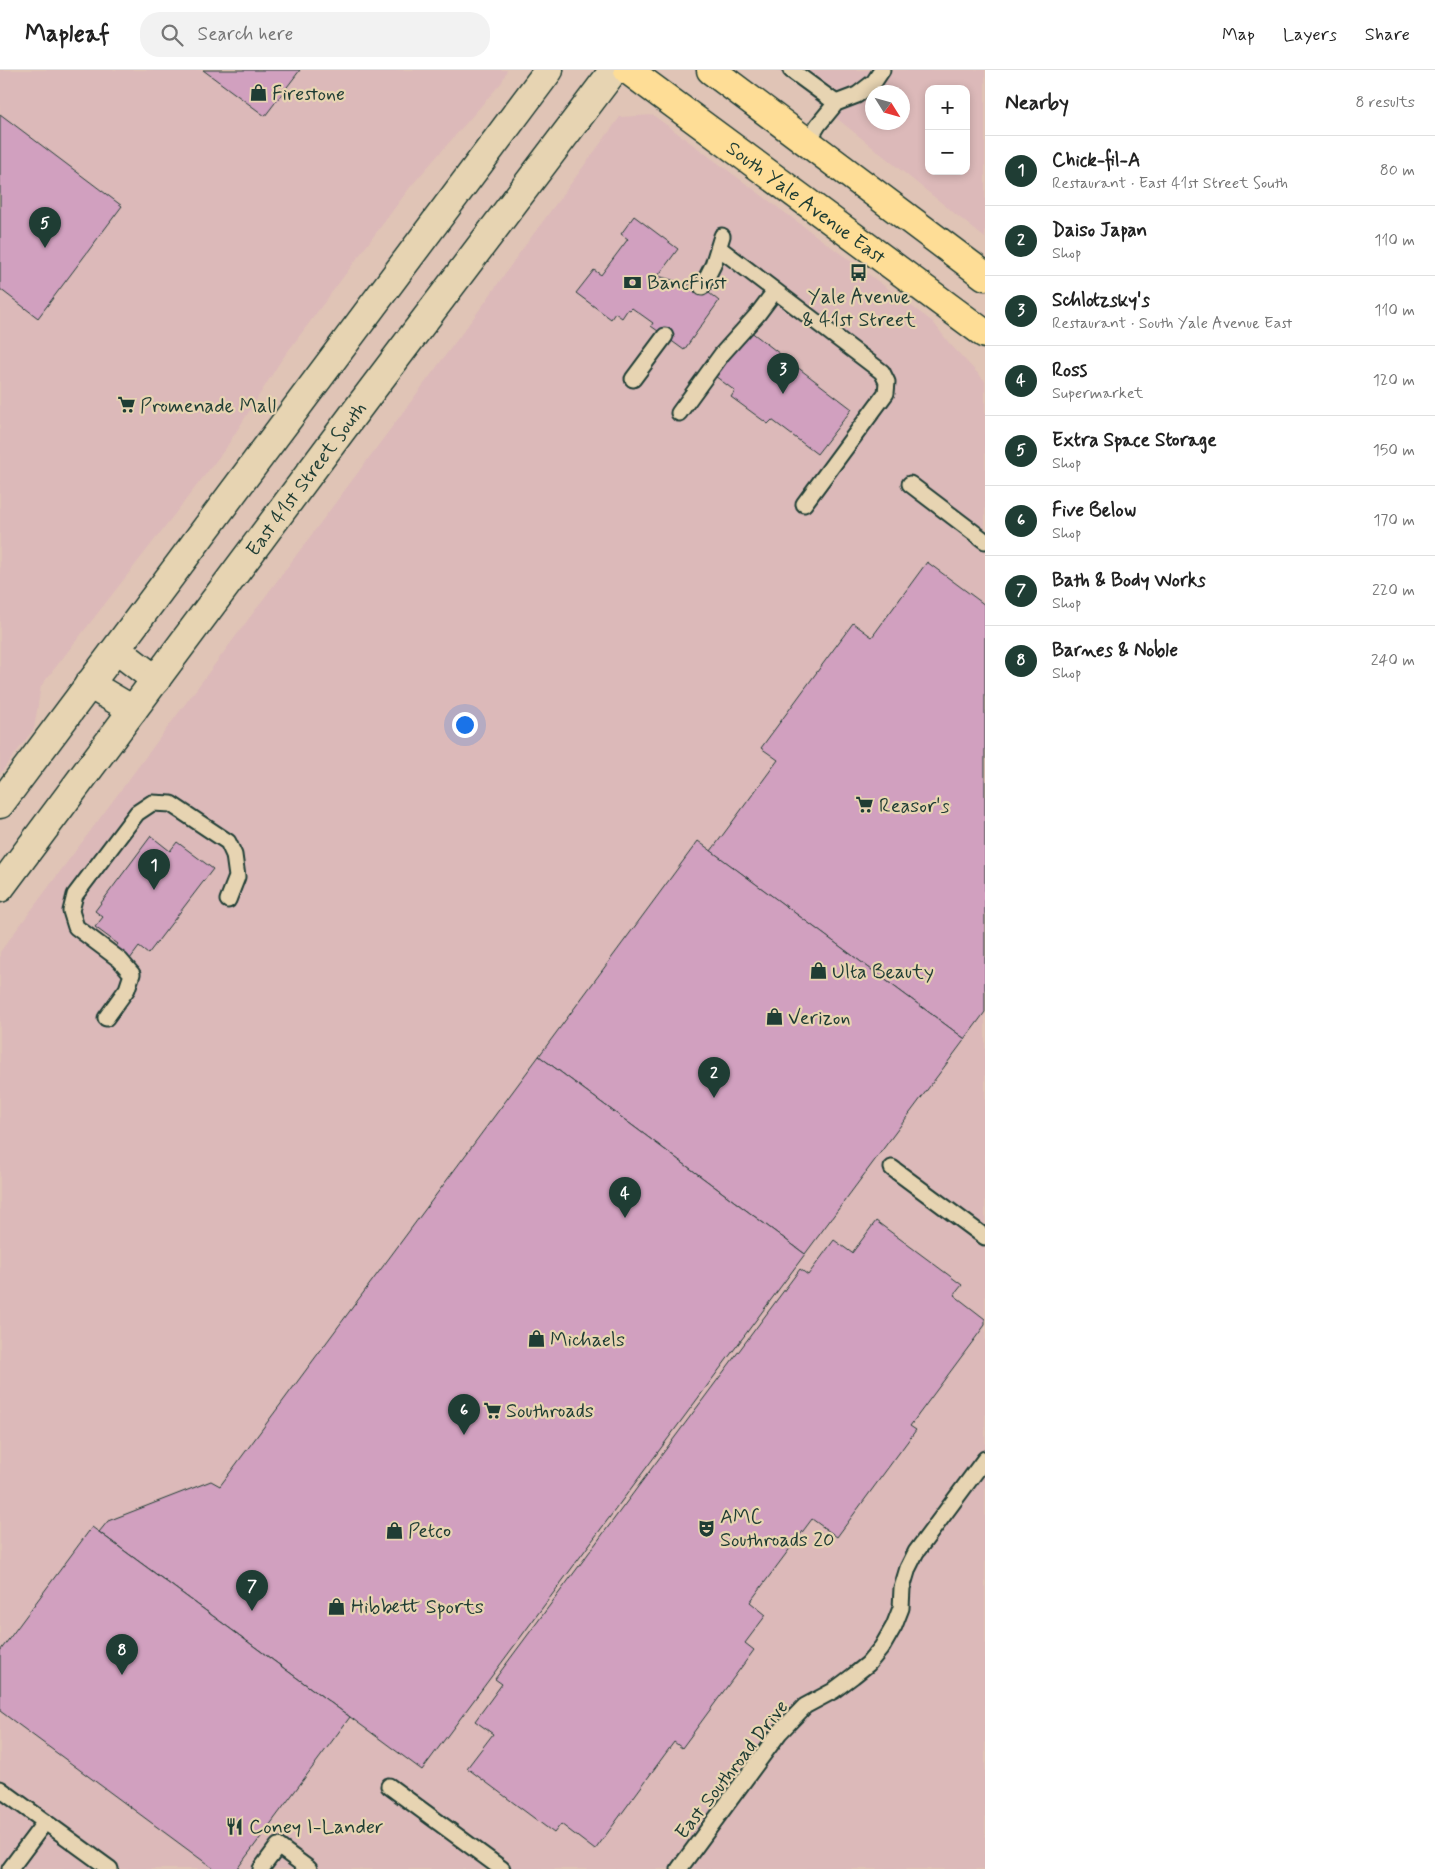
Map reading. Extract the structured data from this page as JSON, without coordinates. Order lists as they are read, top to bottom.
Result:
{
  "streets": {
    "main road": ["South Yale Avenue East", "East 41st Street South"],
    "lane": ["East Southroad Drive"]
  },
  "places": {
    "shop": [
      "Firestone",
      "Ulta Beauty",
      "Verizon",
      "Michaels",
      "Petco",
      "Hibbett Sports"
    ],
    "bus stop": ["Yale Avenue & 41st Street"],
    "bank": ["BancFirst"],
    "supermarket": ["Promenade Mall", "Reasor's", "Southroads"],
    "theatre": ["AMC Southroads 20"],
    "restaurant": ["Coney I-Lander"]
  },
  "north": "bottom right",
  "page": {
    "header": "Mapleaf",
    "search": "Search here",
    "nav": ["Map", "Layers", "Share"],
    "heading": ["Nearby", "8 results"],
    "map_buttons": ["+", "−"],
    "list": [
      {
        "mark": "1",
        "name": "Chick-fil-A",
        "note": "Restaurant · East 41st Street South",
        "value": "80 m"
      },
      {
        "mark": "2",
        "name": "Daiso Japan",
        "note": "Shop",
        "value": "110 m"
      },
      {
        "mark": "3",
        "name": "Schlotzsky's",
        "note": "Restaurant · South Yale Avenue East",
        "value": "110 m"
      },
      {
        "mark": "4",
        "name": "Ross",
        "note": "Supermarket",
        "value": "120 m"
      },
      {
        "mark": "5",
        "name": "Extra Space Storage",
        "note": "Shop",
        "value": "150 m"
      },
      {
        "mark": "6",
        "name": "Five Below",
        "note": "Shop",
        "value": "170 m"
      },
      {
        "mark": "7",
        "name": "Bath & Body Works",
        "note": "Shop",
        "value": "220 m"
      },
      {
        "mark": "8",
        "name": "Barnes & Noble",
        "note": "Shop",
        "value": "240 m"
      }
    ],
    "pins": [
      "5",
      "3",
      "1",
      "2",
      "4",
      "6",
      "7",
      "8"
    ]
  }
}
